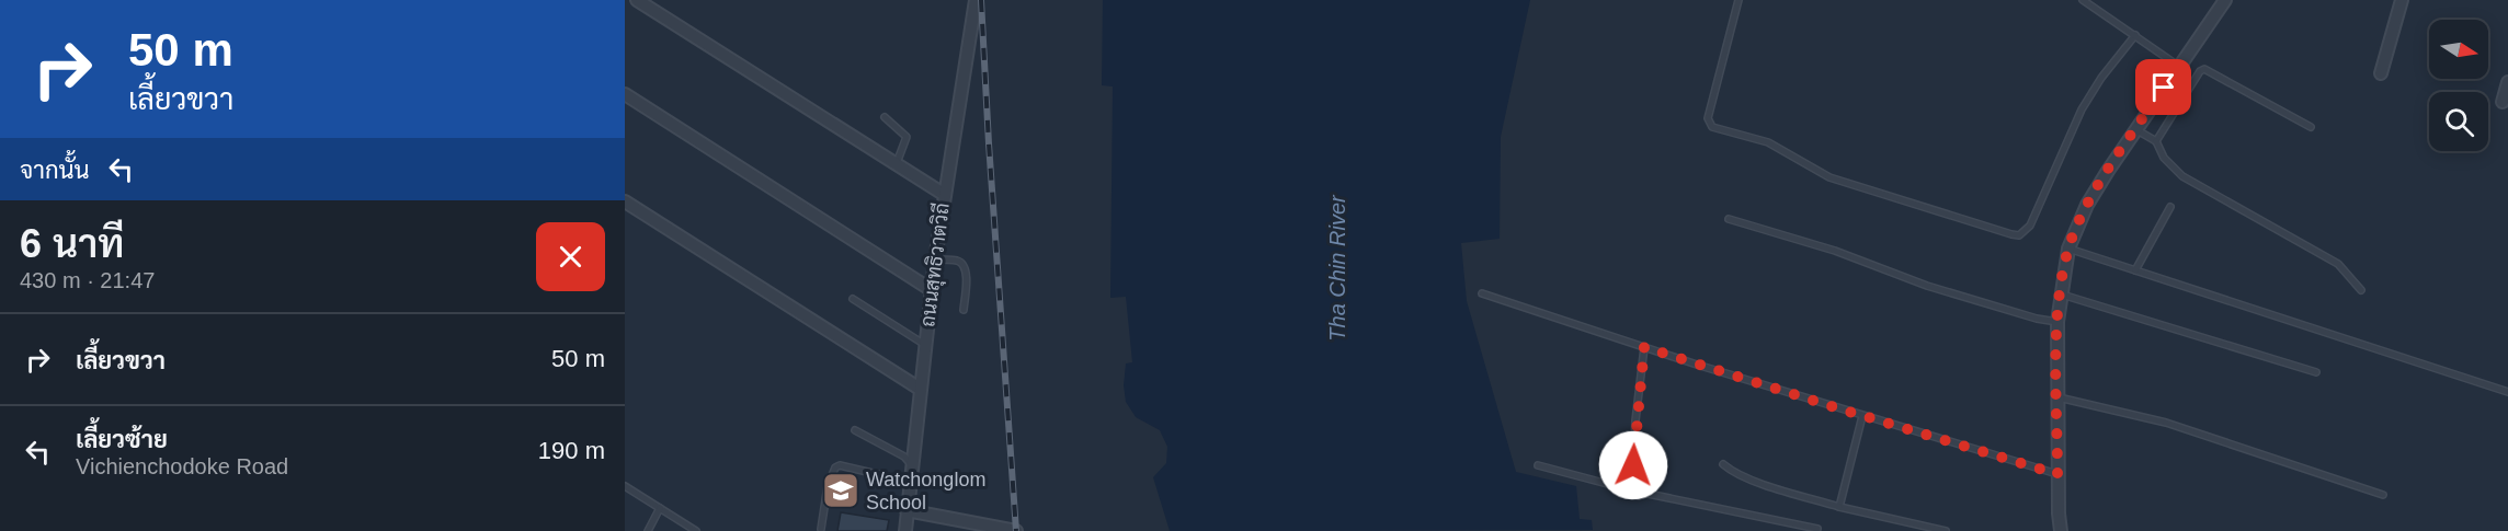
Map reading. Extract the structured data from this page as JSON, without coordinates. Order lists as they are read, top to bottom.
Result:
{
  "streets": {
    "street": ["ถนนสุทธิวาตวิถี"]
  },
  "water": ["Tha Chin River"],
  "places": {
    "school or university": ["Watchonglom School"]
  },
  "north": "right",
  "page": {
    "turn": ["50 m", "เลี้ยวขวา"],
    "then": "จากนั้น",
    "heading": ["6 นาที", "430 m · 21:47"],
    "list": [
      {
        "name": "เลี้ยวขวา",
        "value": "50 m"
      },
      {
        "name": "เลี้ยวซ้าย",
        "note": "Vichienchodoke Road",
        "value": "190 m"
      }
    ]
  }
}
